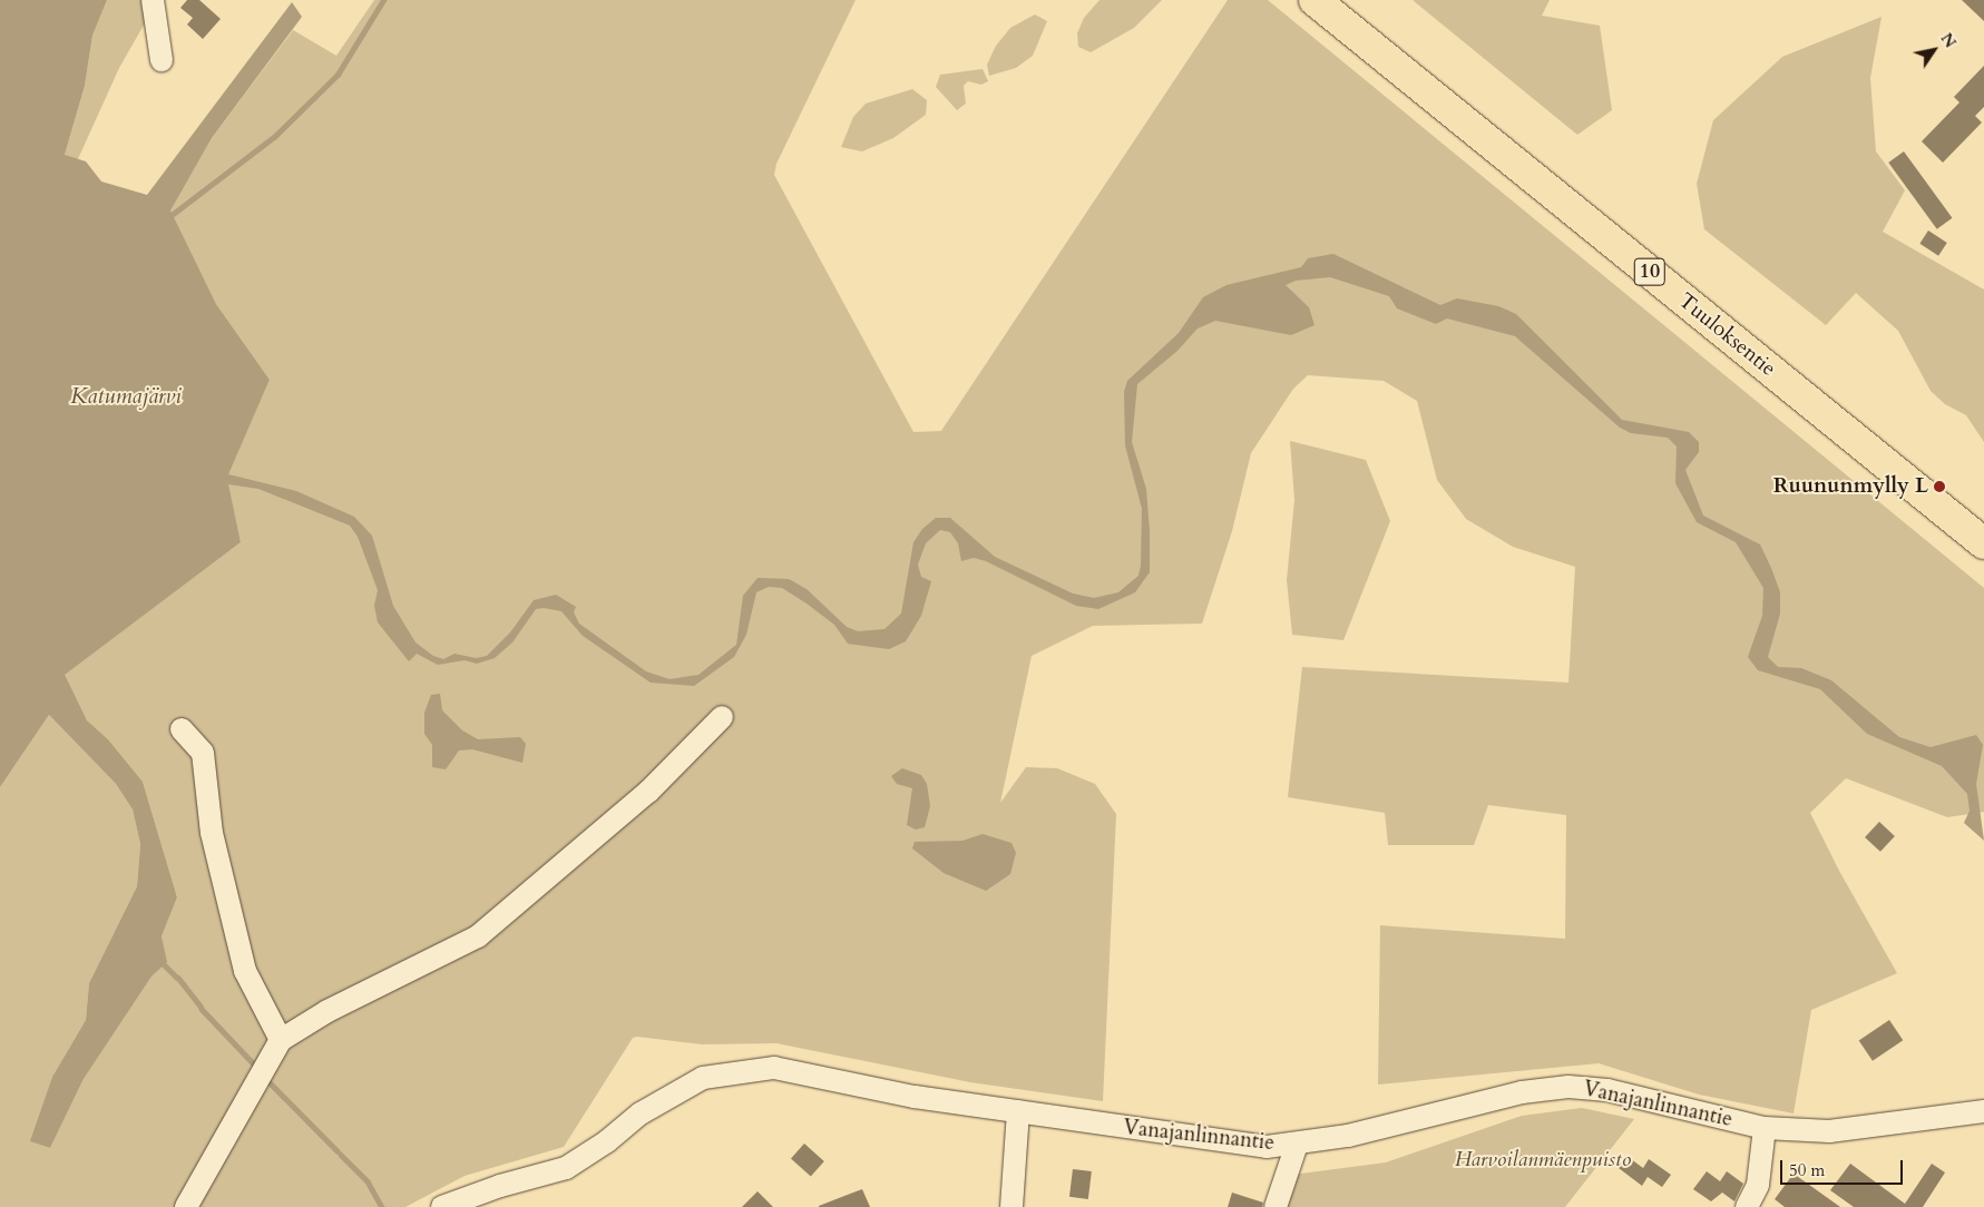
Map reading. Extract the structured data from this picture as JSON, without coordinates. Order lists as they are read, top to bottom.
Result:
{
  "streets": {
    "highway": ["10", "Tuuloksentie"],
    "street": ["Vanajanlinnantie"]
  },
  "water": ["Katumajärvi"],
  "parks": ["Harvoilanmäenpuisto"],
  "places": ["Ruununmylly L"],
  "scale_bar": "50 m",
  "north": "top right"
}
